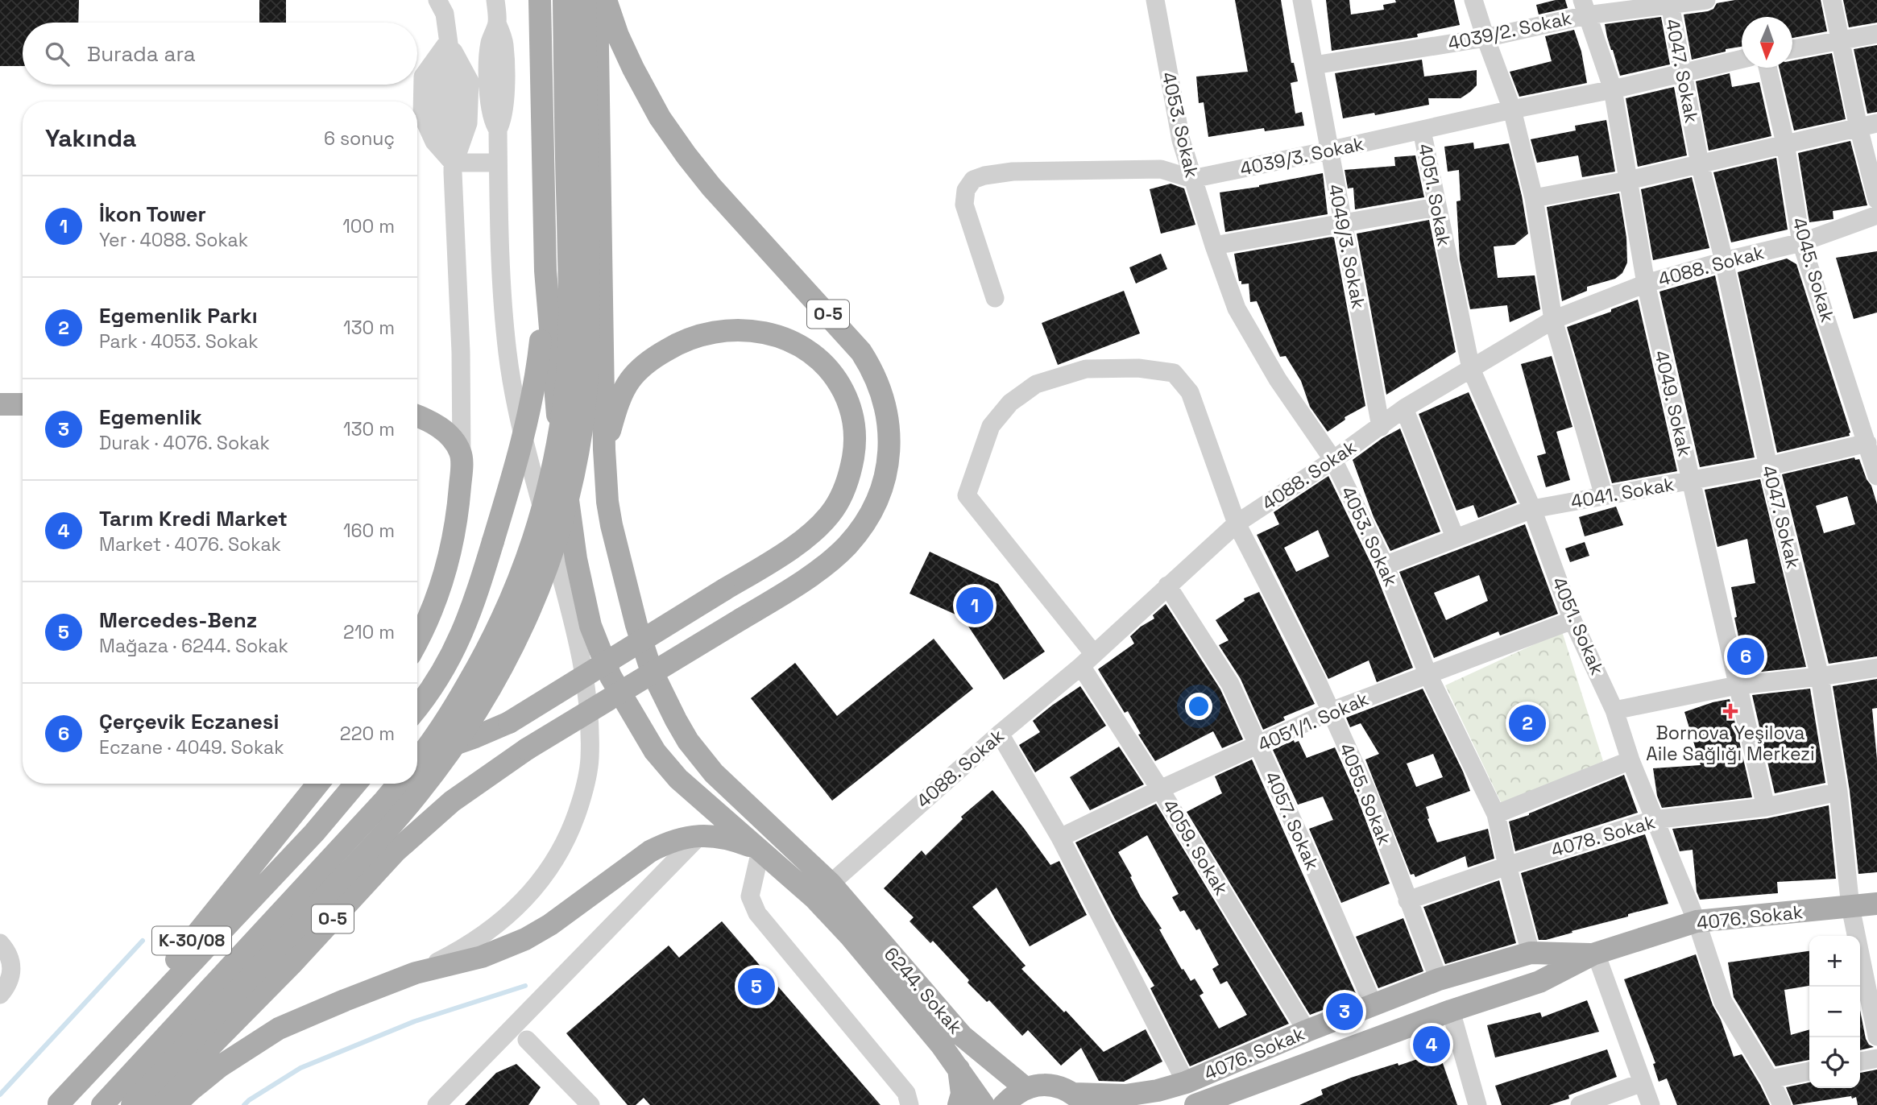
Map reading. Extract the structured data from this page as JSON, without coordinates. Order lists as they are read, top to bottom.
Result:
{
  "streets": {
    "main road": [
      "O-5",
      "4076. Sokak",
      "K-30/08",
      "6244. Sokak"
    ],
    "street": [
      "4039/2. Sokak",
      "4047. Sokak",
      "4053. Sokak",
      "4039/3. Sokak",
      "4051. Sokak",
      "4049/3. Sokak",
      "4088. Sokak",
      "4045. Sokak",
      "4049. Sokak",
      "4041. Sokak",
      "4051/1. Sokak",
      "4055. Sokak",
      "4057. Sokak",
      "4078. Sokak",
      "4059. Sokak"
    ]
  },
  "crossings": [
    ["4039/2. Sokak", "4047. Sokak"],
    ["4039/2. Sokak", "4049/3. Sokak"],
    ["4039/2. Sokak", "4049. Sokak"],
    ["4047. Sokak", "4039/3. Sokak"],
    ["4047. Sokak", "4088. Sokak"],
    ["4047. Sokak", "4041. Sokak"],
    ["4047. Sokak", "4078. Sokak"],
    ["4047. Sokak", "4076. Sokak"],
    ["4053. Sokak", "4039/3. Sokak"],
    ["4053. Sokak", "4088. Sokak"],
    ["4053. Sokak", "4041. Sokak"],
    ["4053. Sokak", "4051/1. Sokak"],
    ["4053. Sokak", "4078. Sokak"],
    ["4053. Sokak", "4076. Sokak"],
    ["4039/3. Sokak", "4051. Sokak"],
    ["4039/3. Sokak", "4049/3. Sokak"],
    ["4039/3. Sokak", "4049. Sokak"],
    ["4051. Sokak", "4088. Sokak"],
    ["4051. Sokak", "4041. Sokak"],
    ["4051. Sokak", "4051/1. Sokak"],
    ["4051. Sokak", "4078. Sokak"],
    ["4051. Sokak", "4076. Sokak"],
    ["4049/3. Sokak", "4088. Sokak"],
    ["4088. Sokak", "4045. Sokak"],
    ["4088. Sokak", "4049. Sokak"],
    ["4088. Sokak", "4055. Sokak"],
    ["4088. Sokak", "4057. Sokak"],
    ["4088. Sokak", "4059. Sokak"],
    ["4088. Sokak", "6244. Sokak"],
    ["4045. Sokak", "4041. Sokak"],
    ["4049. Sokak", "4041. Sokak"],
    ["4049. Sokak", "4078. Sokak"],
    ["4051/1. Sokak", "4055. Sokak"],
    ["4051/1. Sokak", "4057. Sokak"],
    ["4051/1. Sokak", "4059. Sokak"],
    ["4055. Sokak", "4078. Sokak"],
    ["4055. Sokak", "4059. Sokak"],
    ["4055. Sokak", "4076. Sokak"],
    ["4057. Sokak", "4076. Sokak"],
    ["4059. Sokak", "4076. Sokak"],
    ["4076. Sokak", "6244. Sokak"]
  ],
  "places": {
    "health": ["Bornova Yeşilova Aile Sağlığı Merkezi"]
  },
  "north": "bottom",
  "page": {
    "search": "Burada ara",
    "heading": ["Yakında", "6 sonuç"],
    "list": [
      {
        "mark": "1",
        "name": "İkon Tower",
        "note": "Yer · 4088. Sokak",
        "value": "100 m"
      },
      {
        "mark": "2",
        "name": "Egemenlik Parkı",
        "note": "Park · 4053. Sokak",
        "value": "130 m"
      },
      {
        "mark": "3",
        "name": "Egemenlik",
        "note": "Durak · 4076. Sokak",
        "value": "130 m"
      },
      {
        "mark": "4",
        "name": "Tarım Kredi Market",
        "note": "Market · 4076. Sokak",
        "value": "160 m"
      },
      {
        "mark": "5",
        "name": "Mercedes-Benz",
        "note": "Mağaza · 6244. Sokak",
        "value": "210 m"
      },
      {
        "mark": "6",
        "name": "Çerçevik Eczanesi",
        "note": "Eczane · 4049. Sokak",
        "value": "220 m"
      }
    ],
    "pins": [
      "1",
      "6",
      "2",
      "5",
      "3",
      "4"
    ],
    "map_buttons": ["+", "−"]
  }
}
